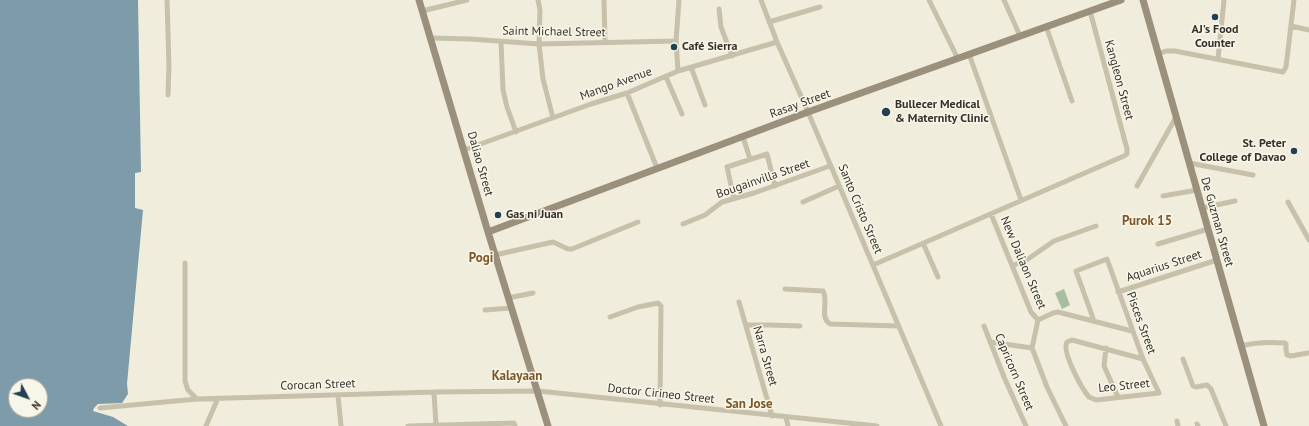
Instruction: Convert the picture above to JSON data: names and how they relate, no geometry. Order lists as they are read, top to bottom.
{
  "streets": {
    "street": [
      "Saint Michael Street",
      "Kangleon Street",
      "Mango Avenue",
      "Rasay Street",
      "Daliao Street",
      "Bougainvilla Street",
      "Santo Cristo Street",
      "De Guzman Street",
      "New Daliaon Street",
      "Aquarius Street",
      "Pisces Street",
      "Narra Street",
      "Capricorn Street",
      "Corocan Street",
      "Leo Street",
      "Doctor Cirineo Street"
    ]
  },
  "crossings": [
    ["Saint Michael Street", "Daliao Street"],
    ["Kangleon Street", "Rasay Street"],
    ["Mango Avenue", "Daliao Street"],
    ["Mango Avenue", "Santo Cristo Street"],
    ["Rasay Street", "Daliao Street"],
    ["Rasay Street", "Santo Cristo Street"],
    ["Daliao Street", "Corocan Street"],
    ["Daliao Street", "Doctor Cirineo Street"],
    ["Bougainvilla Street", "Santo Cristo Street"],
    ["De Guzman Street", "Aquarius Street"],
    ["Aquarius Street", "Pisces Street"],
    ["Pisces Street", "Leo Street"],
    ["Narra Street", "Doctor Cirineo Street"],
    ["Corocan Street", "Doctor Cirineo Street"]
  ],
  "districts": [
    "Purok 15",
    "Pogi",
    "Kalayaan",
    "San Jose"
  ],
  "places": [
    "AJ's Food Counter",
    "Café Sierra",
    "Bullecer Medical & Maternity Clinic",
    "St. Peter College of Davao",
    "Gas ni Juan"
  ],
  "north": "bottom right"
}
